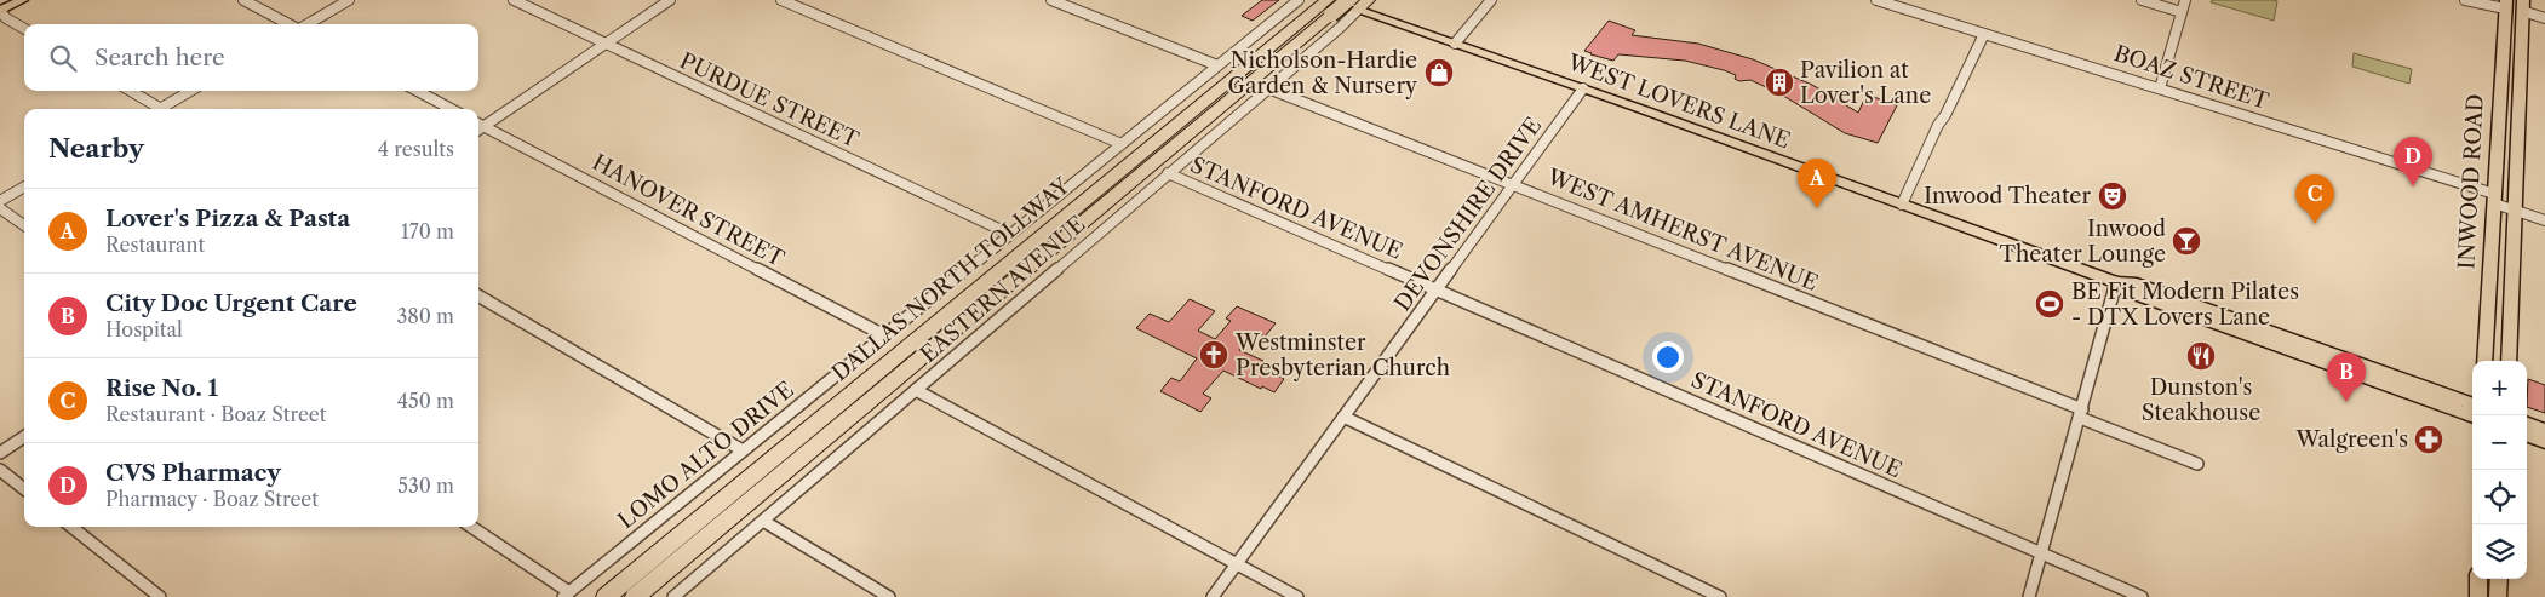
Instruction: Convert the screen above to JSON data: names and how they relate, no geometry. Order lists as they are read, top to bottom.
{
  "streets": {
    "highway": ["DALLAS NORTH TOLLWAY"],
    "main road": ["WEST LOVERS LANE", "INWOOD ROAD"],
    "street": [
      "BOAZ STREET",
      "PURDUE STREET",
      "STANFORD AVENUE",
      "HANOVER STREET",
      "DEVONSHIRE DRIVE",
      "WEST AMHERST AVENUE",
      "EASTERN AVENUE",
      "LOMO ALTO DRIVE"
    ]
  },
  "crossings": [
    ["BOAZ STREET", "INWOOD ROAD"],
    ["PURDUE STREET", "LOMO ALTO DRIVE"],
    ["WEST LOVERS LANE", "DEVONSHIRE DRIVE"],
    ["WEST LOVERS LANE", "DALLAS NORTH TOLLWAY"],
    ["WEST LOVERS LANE", "EASTERN AVENUE"],
    ["STANFORD AVENUE", "DEVONSHIRE DRIVE"],
    ["STANFORD AVENUE", "EASTERN AVENUE"],
    ["HANOVER STREET", "LOMO ALTO DRIVE"],
    ["DEVONSHIRE DRIVE", "WEST AMHERST AVENUE"],
    ["WEST AMHERST AVENUE", "EASTERN AVENUE"],
    ["DALLAS NORTH TOLLWAY", "EASTERN AVENUE"]
  ],
  "places": {
    "shop": ["Nicholson-Hardie Garden & Nursery"],
    "building": ["Pavilion at Lover's Lane"],
    "theatre": ["Inwood Theater"],
    "bar": ["Inwood Theater Lounge"],
    "sports": ["BE Fit Modern Pilates - DTX Lovers Lane"],
    "church": ["Westminster Presbyterian Church"],
    "restaurant": ["Dunston's Steakhouse"],
    "pharmacy": ["Walgreen's"]
  },
  "page": {
    "search": "Search here",
    "heading": ["Nearby", "4 results"],
    "pins": [
      "D",
      "A",
      "C",
      "B"
    ],
    "list": [
      {
        "mark": "A",
        "name": "Lover's Pizza & Pasta",
        "note": "Restaurant",
        "value": "170 m"
      },
      {
        "mark": "B",
        "name": "City Doc Urgent Care",
        "note": "Hospital",
        "value": "380 m"
      },
      {
        "mark": "C",
        "name": "Rise No. 1",
        "note": "Restaurant · Boaz Street",
        "value": "450 m"
      },
      {
        "mark": "D",
        "name": "CVS Pharmacy",
        "note": "Pharmacy · Boaz Street",
        "value": "530 m"
      }
    ],
    "map_buttons": ["+", "−"]
  }
}
